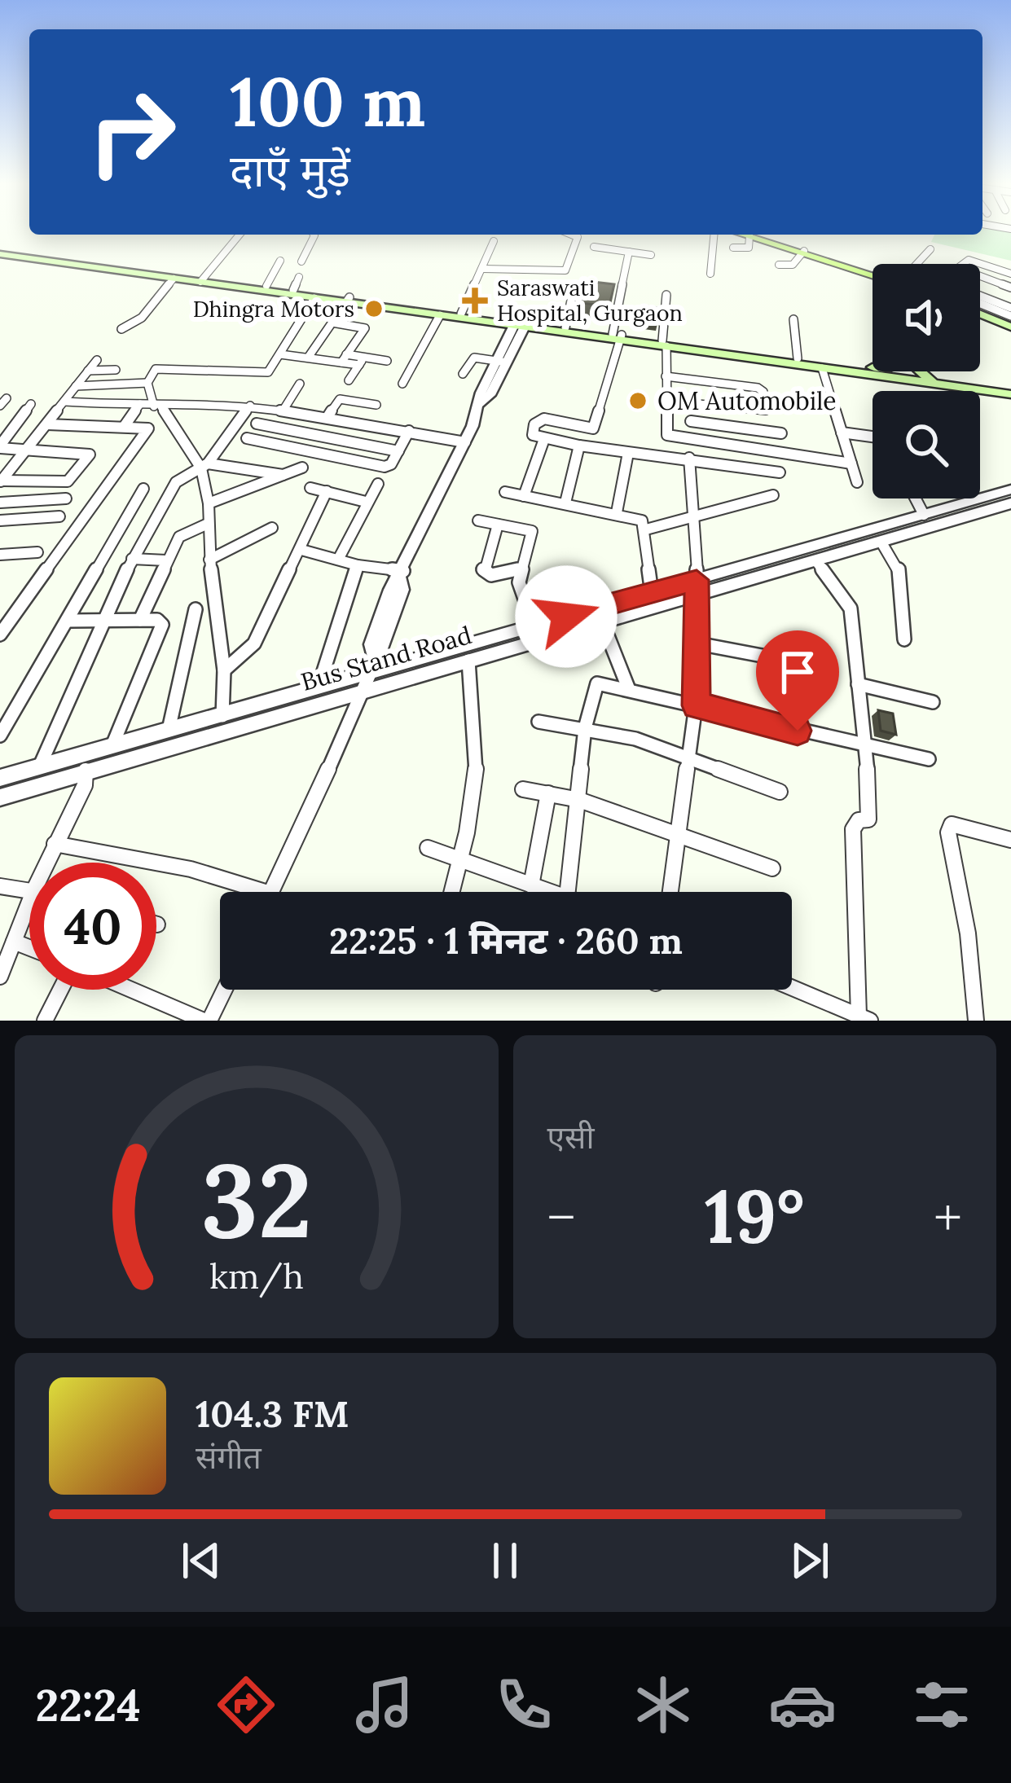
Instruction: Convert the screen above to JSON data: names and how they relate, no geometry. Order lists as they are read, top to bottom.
{
  "streets": {
    "street": ["Bus Stand Road"]
  },
  "places": {
    "health": ["Saraswati Hospital, Gurgaon"],
    "other": ["Dhingra Motors", "OM Automobile"]
  },
  "page": {
    "turn": ["100 m", "दाएँ मुड़ें"],
    "limit": "40",
    "trip": "22:25 · 1 मिनट · 260 m",
    "tile": "एसी",
    "heat": ["−", "19°", "+"],
    "song": ["104.3 FM", "संगीत"],
    "tabs": "22:24",
    "gauge": ["32", "km/h"]
  }
}
